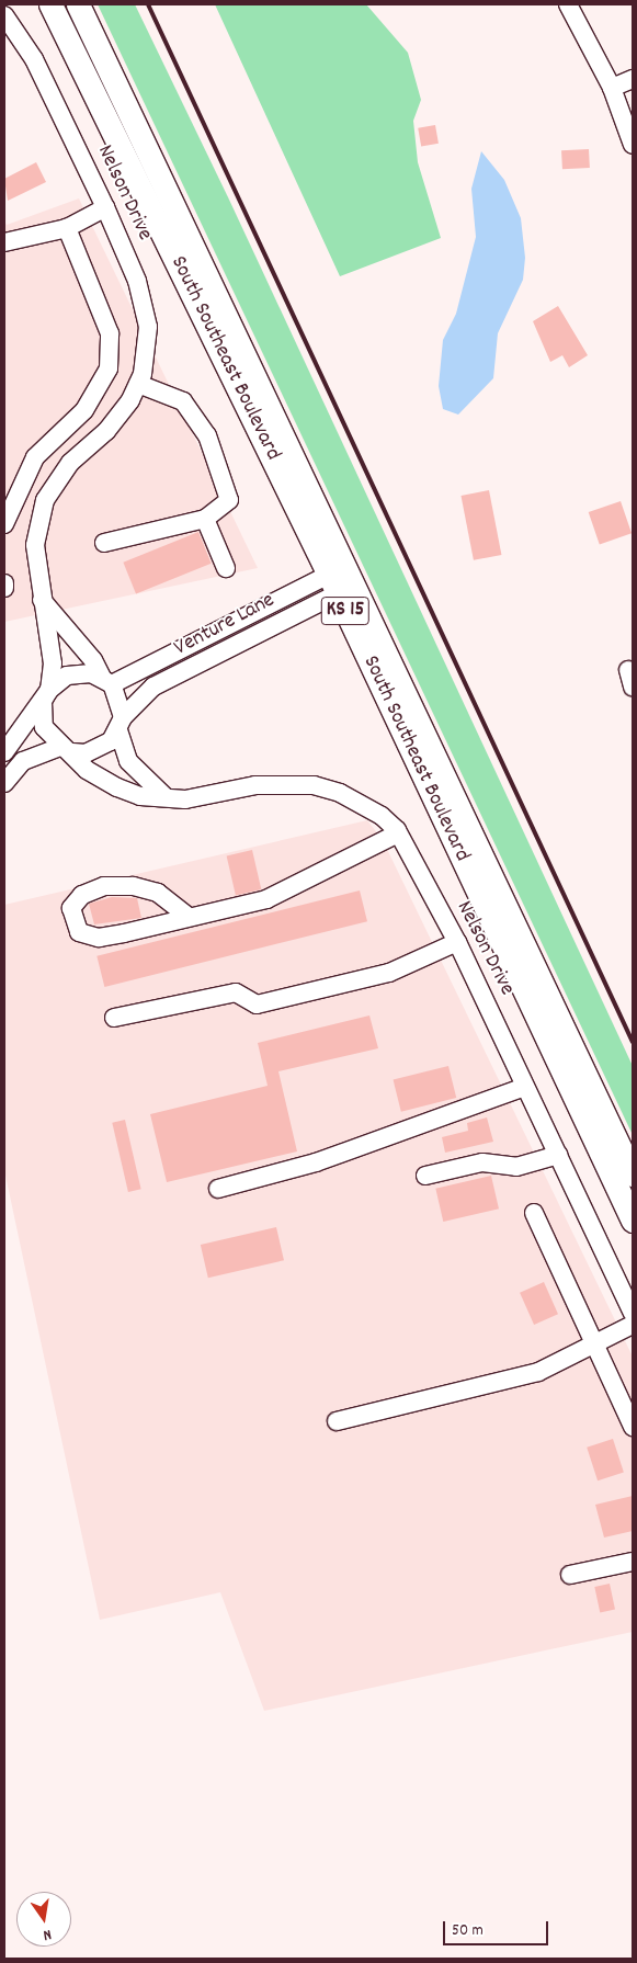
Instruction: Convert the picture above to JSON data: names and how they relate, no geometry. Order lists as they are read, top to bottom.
{
  "streets": {
    "main road": ["South Southeast Boulevard", "KS 15"],
    "street": ["Nelson Drive", "Venture Lane"]
  },
  "crossings": [
    ["Nelson Drive", "Venture Lane"],
    ["South Southeast Boulevard", "Venture Lane"]
  ],
  "scale_bar": "50 m",
  "north": "bottom"
}
